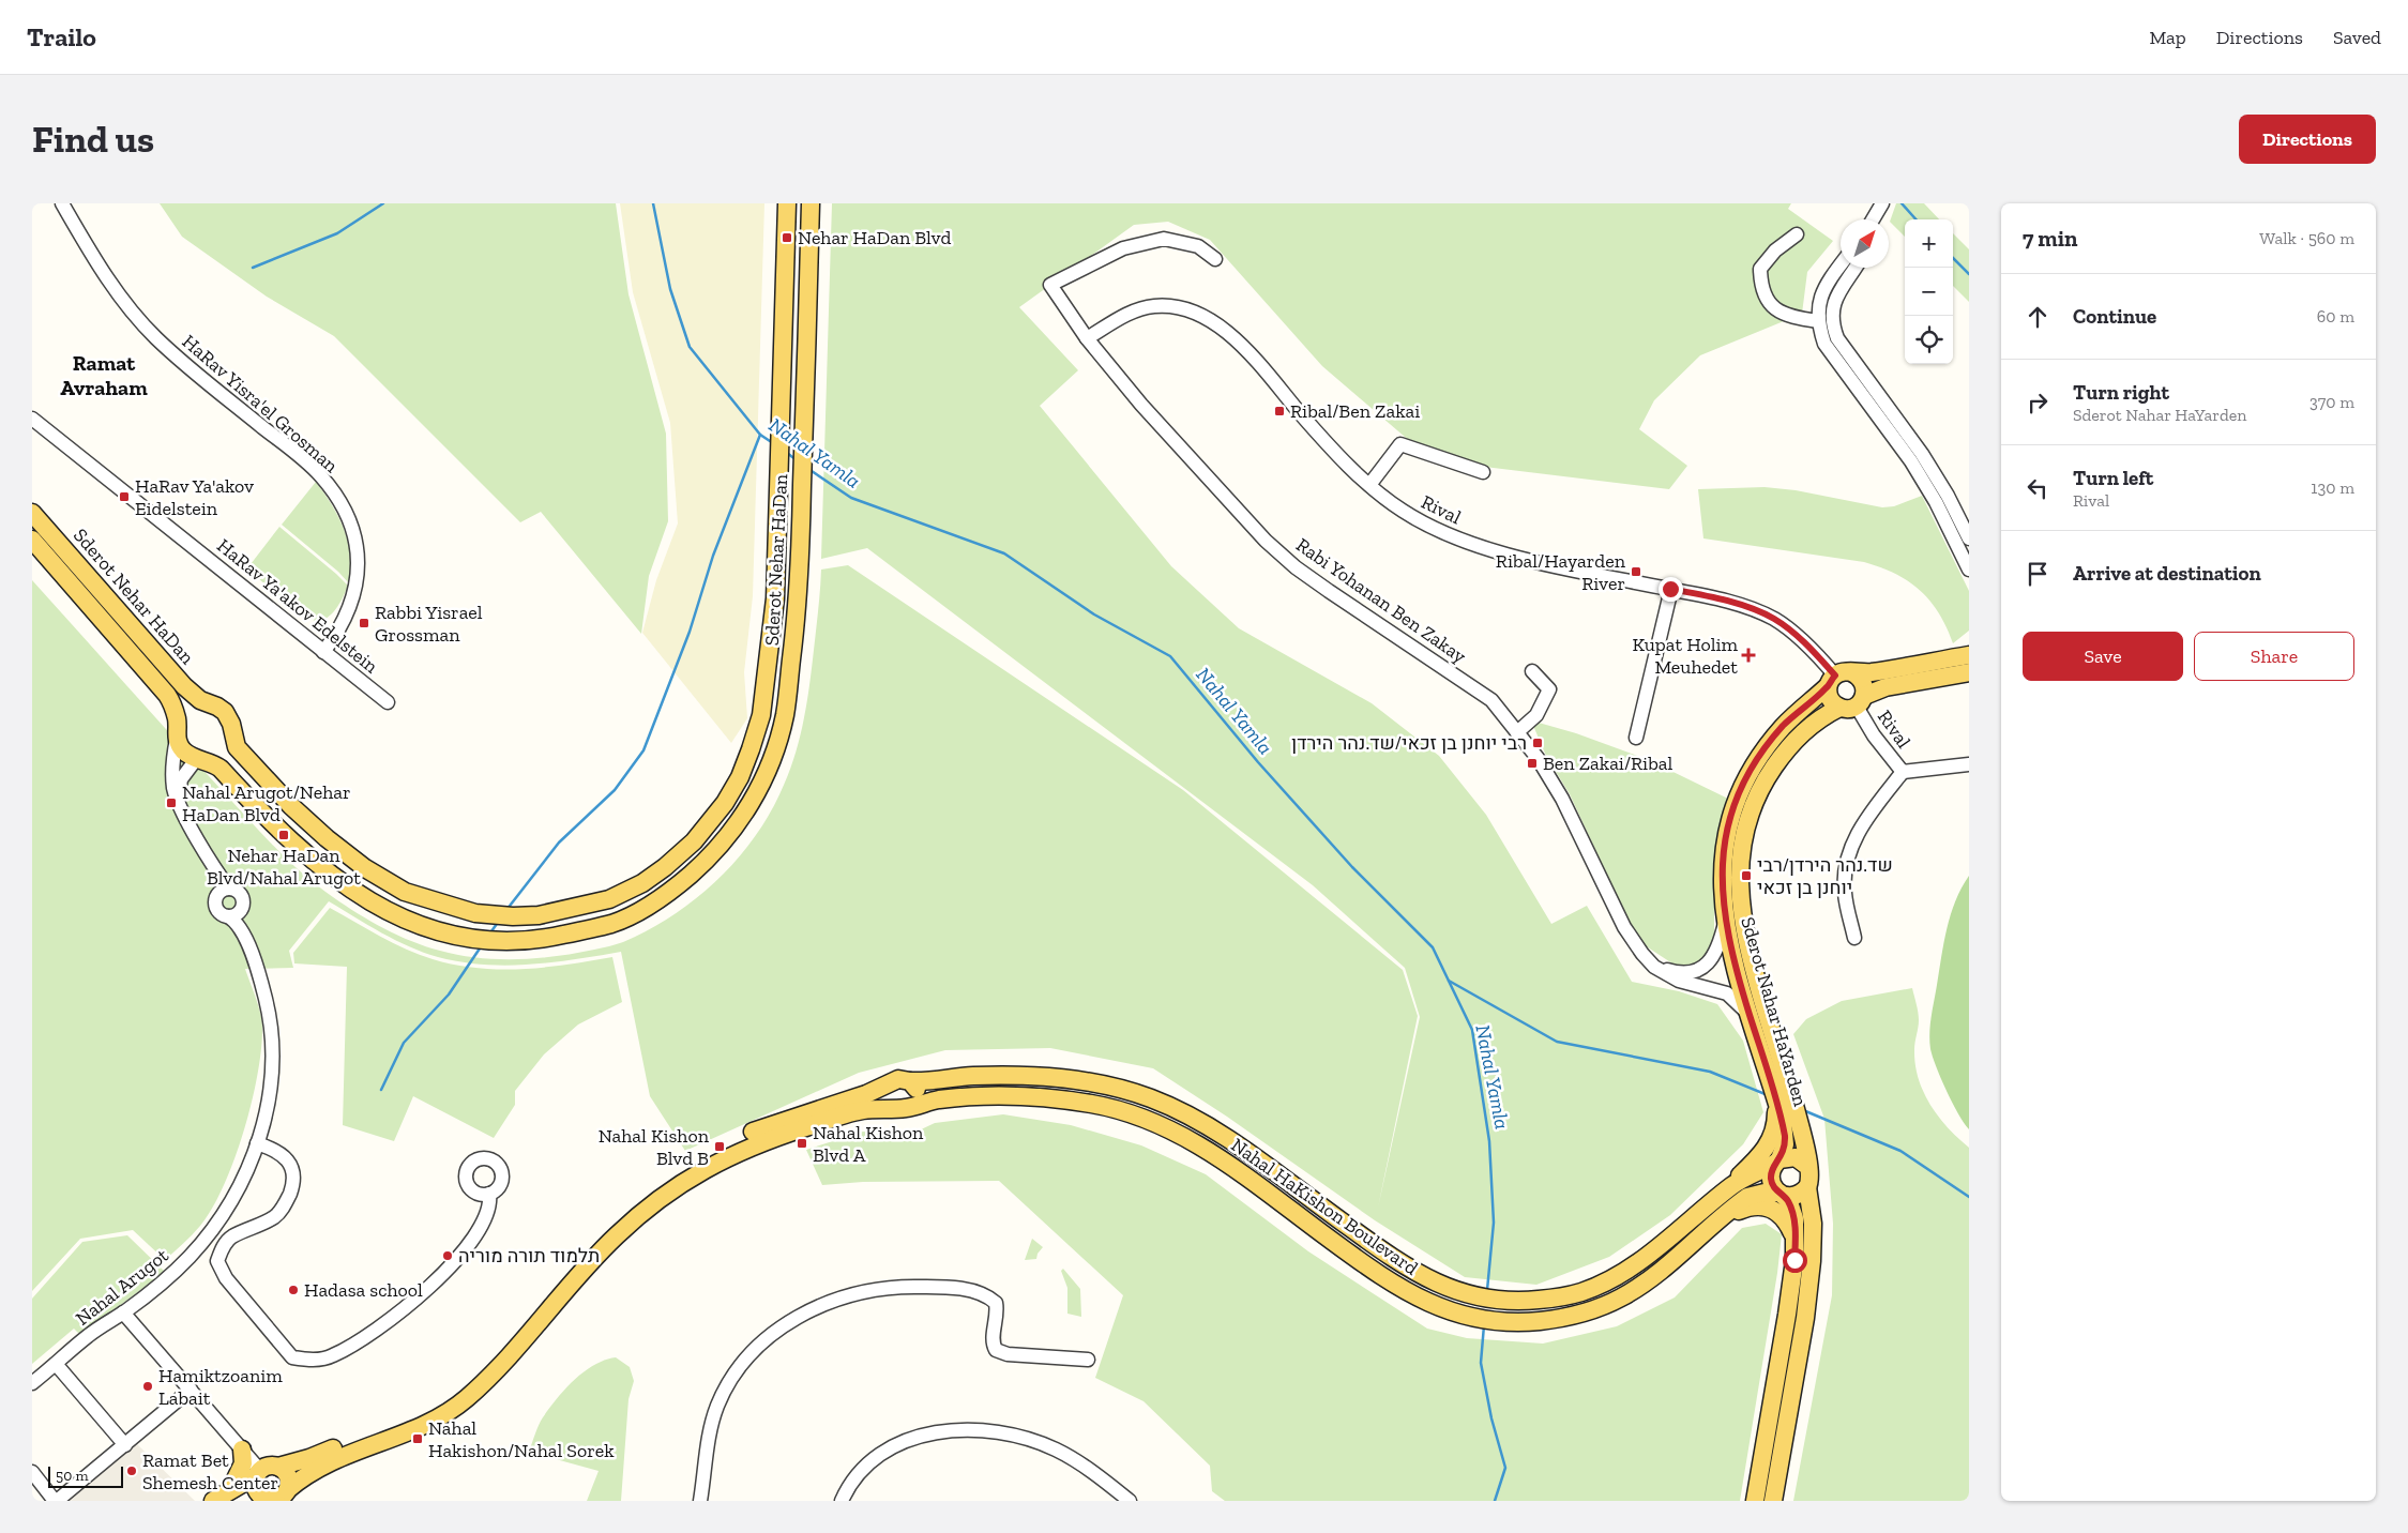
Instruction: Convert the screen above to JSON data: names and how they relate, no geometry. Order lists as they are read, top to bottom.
{
  "streets": {
    "main road": ["Sderot Nehar HaDan", "Sderot Nahar HaYarden", "Nahal HaKishon Boulevard"],
    "street": [
      "HaRav Yisra'el Grosman",
      "Rival",
      "Rabi Yohanan Ben Zakay",
      "HaRav Ya'akov Edelstein",
      "Nahal Arugot"
    ]
  },
  "crossings": [
    ["HaRav Yisra'el Grosman", "HaRav Ya'akov Edelstein"],
    ["Rival", "Rabi Yohanan Ben Zakay"],
    ["Rival", "Sderot Nahar HaYarden"],
    ["Rabi Yohanan Ben Zakay", "Sderot Nahar HaYarden"],
    ["Sderot Nahar HaYarden", "Nahal HaKishon Boulevard"]
  ],
  "districts": ["Ramat Avraham"],
  "water": ["Nahal Yamla"],
  "places": {
    "transit": [
      "Nehar HaDan Blvd",
      "Ribal/Ben Zakai",
      "HaRav Ya'akov Eidelstein",
      "Ribal/Hayarden River",
      "Rabbi Yisrael Grossman",
      "רבי יוחנן בן זכאי/שד.נהר הירדן",
      "Ben Zakai/Ribal",
      "Nahal Arugot/Nehar HaDan Blvd",
      "Nehar HaDan Blvd/Nahal Arugot",
      "שד.נהר הירדן/רבי יוחנן בן זכאי",
      "Nahal Kishon Blvd A",
      "Nahal Kishon Blvd B",
      "Nahal Hakishon/Nahal Sorek"
    ],
    "health": ["Kupat Holim Meuhedet"],
    "other": [
      "תלמוד תורה מוריה",
      "Hadasa school",
      "Hamiktzoanim Labait",
      "Ramat Bet Shemesh Center"
    ]
  },
  "scale_bar": "50 m",
  "north": "top right",
  "page": {
    "header": "Trailo",
    "nav": ["Map", "Directions", "Saved"],
    "buttons": [
      "Directions",
      ["Save", "Share"]
    ],
    "title": "Find us",
    "heading": ["7 min", "Walk · 560 m"],
    "map_buttons": ["+", "−"],
    "list": [
      ["Continue", "60 m"],
      ["Turn right", "Sderot Nahar HaYarden", "370 m"],
      ["Turn left", "Rival", "130 m"],
      "Arrive at destination"
    ],
    "scale": "50 m"
  }
}
